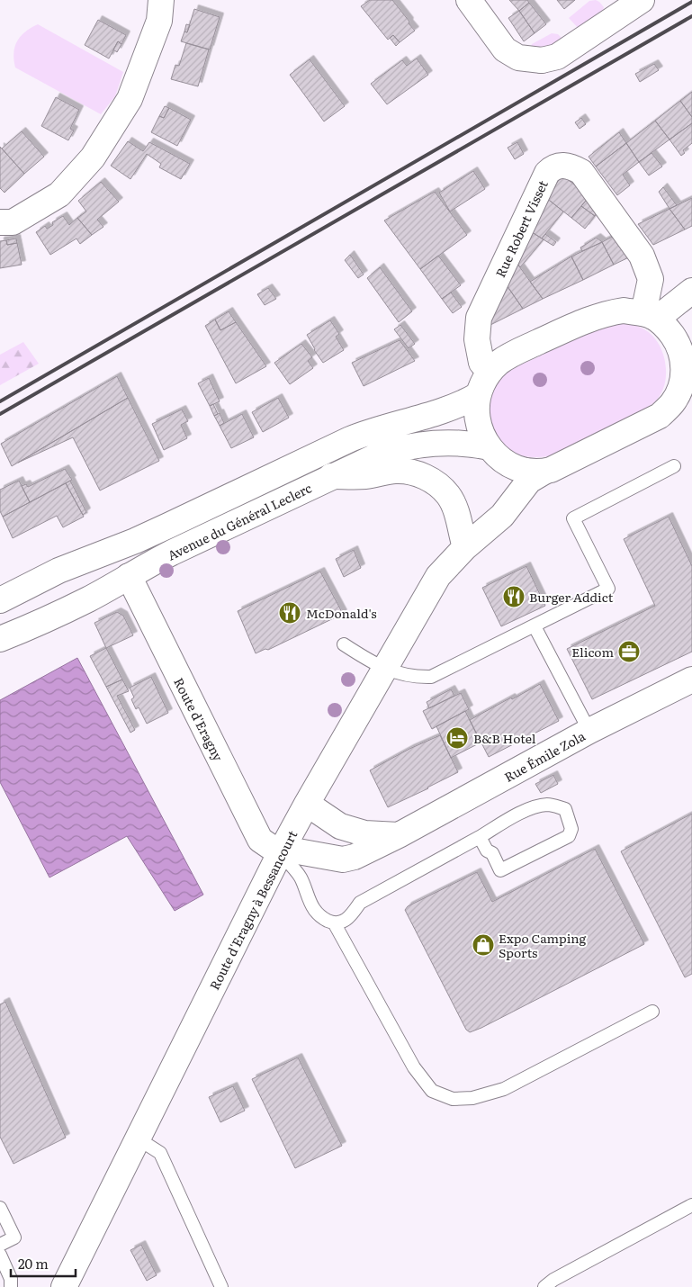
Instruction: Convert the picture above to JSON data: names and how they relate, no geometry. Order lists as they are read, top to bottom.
{
  "streets": {
    "street": [
      "Rue Robert Visset",
      "Avenue du Général Leclerc",
      "Route d'Eragny",
      "Rue Émile Zola",
      "Route d'Eragny à Bessancourt"
    ]
  },
  "crossings": [
    ["Rue Robert Visset", "Avenue du Général Leclerc"],
    ["Avenue du Général Leclerc", "Route d'Eragny"],
    ["Avenue du Général Leclerc", "Route d'Eragny à Bessancourt"],
    ["Route d'Eragny", "Rue Émile Zola"],
    ["Route d'Eragny", "Route d'Eragny à Bessancourt"],
    ["Rue Émile Zola", "Route d'Eragny à Bessancourt"]
  ],
  "places": {
    "restaurant": ["Burger Addict", "McDonald's"],
    "office": ["Elicom"],
    "hotel": ["B&B Hotel"],
    "shop": ["Expo Camping Sports"]
  },
  "scale_bar": "20 m"
}
